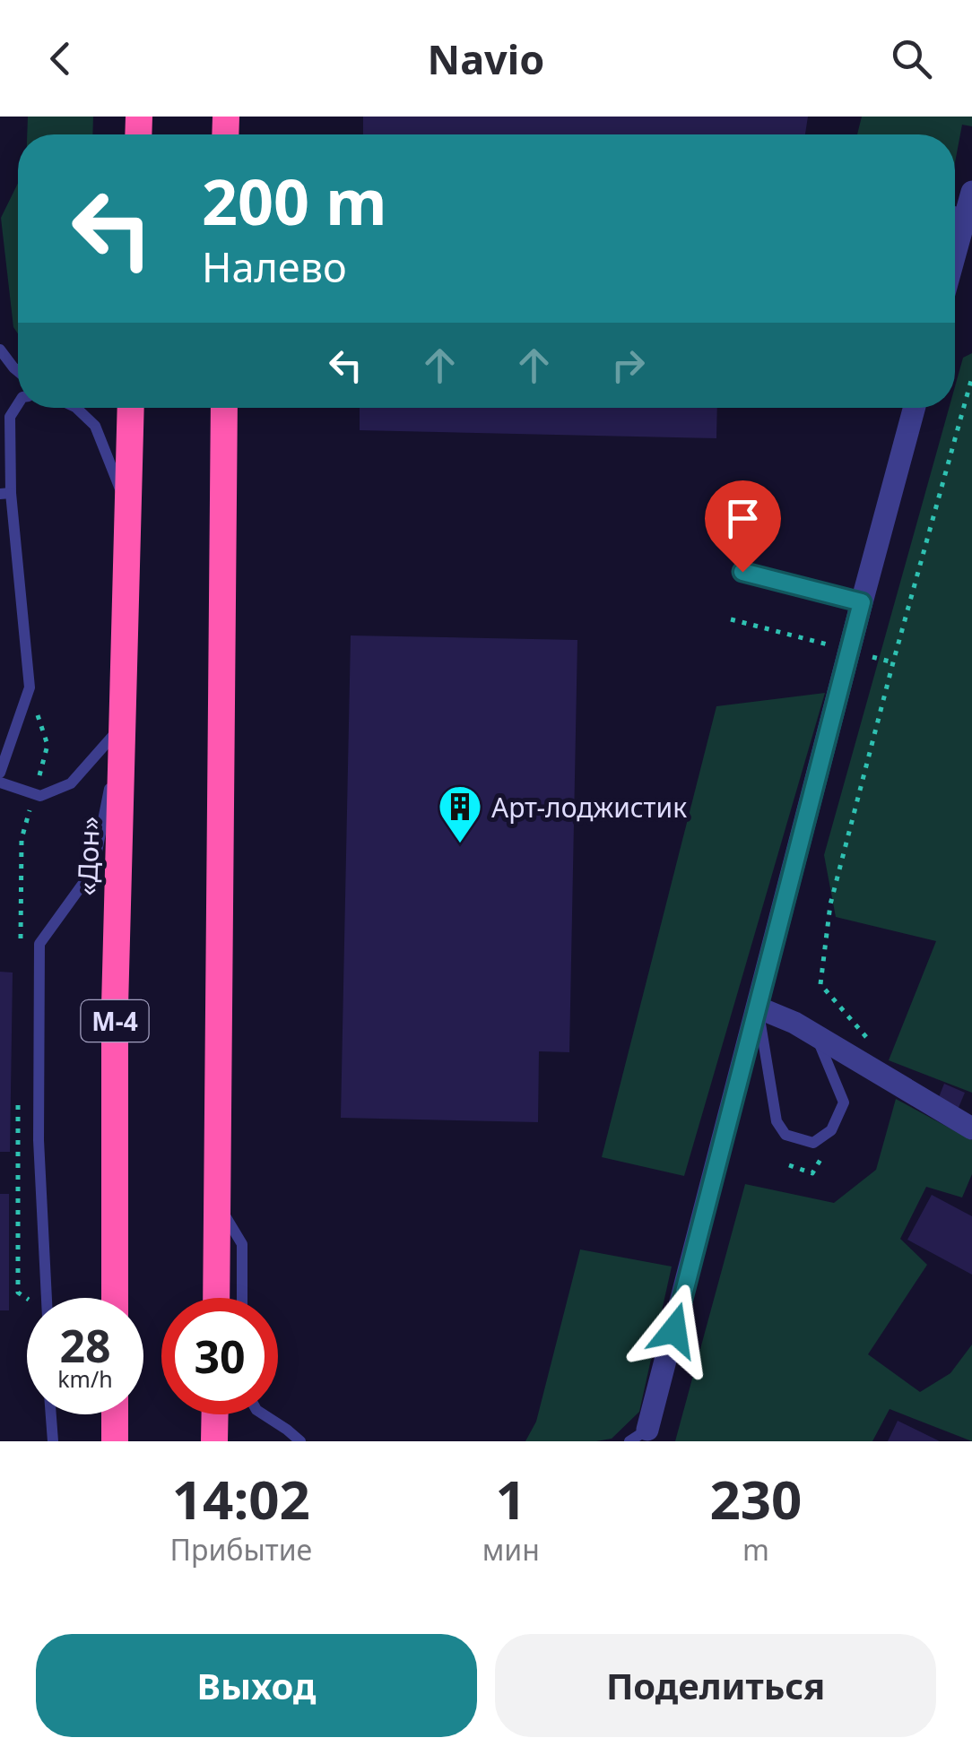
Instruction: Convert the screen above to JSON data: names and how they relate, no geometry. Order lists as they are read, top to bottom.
{
  "streets": {
    "highway": ["«Дон»", "М-4"]
  },
  "places": {
    "building": ["Арт-лоджистик"]
  },
  "page": {
    "header": "Navio",
    "turn": ["200 m", "Налево"],
    "speed": "28 km/h",
    "limit": "30",
    "eta": [
      "14:02",
      "Прибытие",
      "1",
      "мин",
      "230",
      "m"
    ],
    "buttons": ["Выход", "Поделиться"]
  }
}
